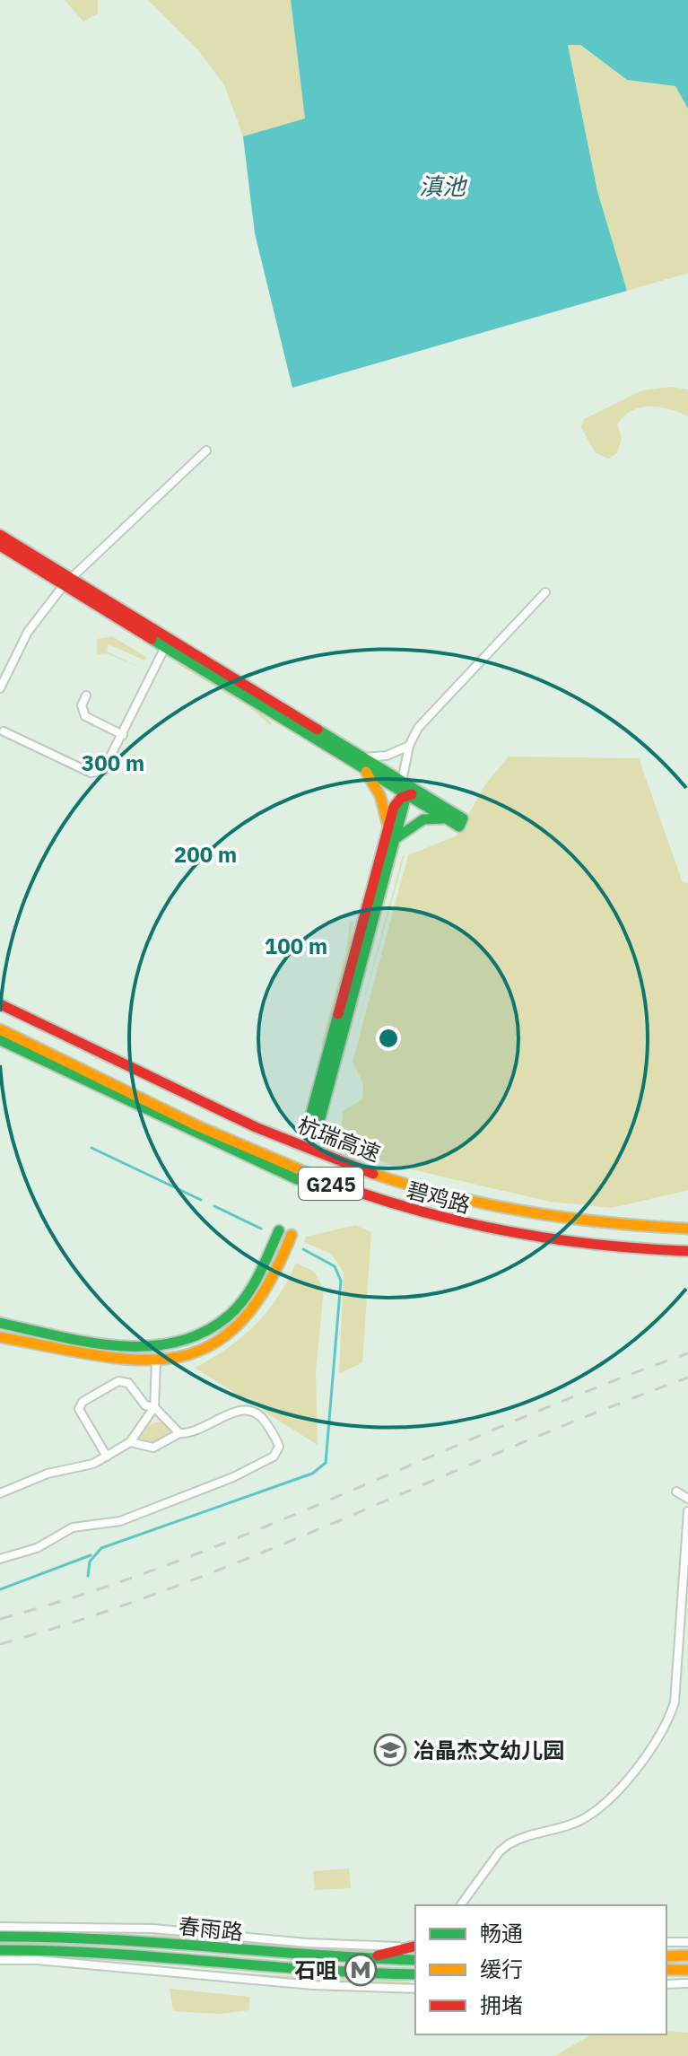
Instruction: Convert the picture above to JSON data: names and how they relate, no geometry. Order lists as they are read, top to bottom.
{
  "streets": {
    "main road": [
      "杭瑞高速",
      "G245",
      "碧鸡路",
      "春雨路"
    ]
  },
  "water": ["滇池"],
  "places": {
    "school or university": ["冶晶杰文幼儿园"],
    "metro station": ["石咀"]
  },
  "legend": ["畅通", "缓行", "拥堵"],
  "rings": ["300 m", "200 m", "100 m"]
}
